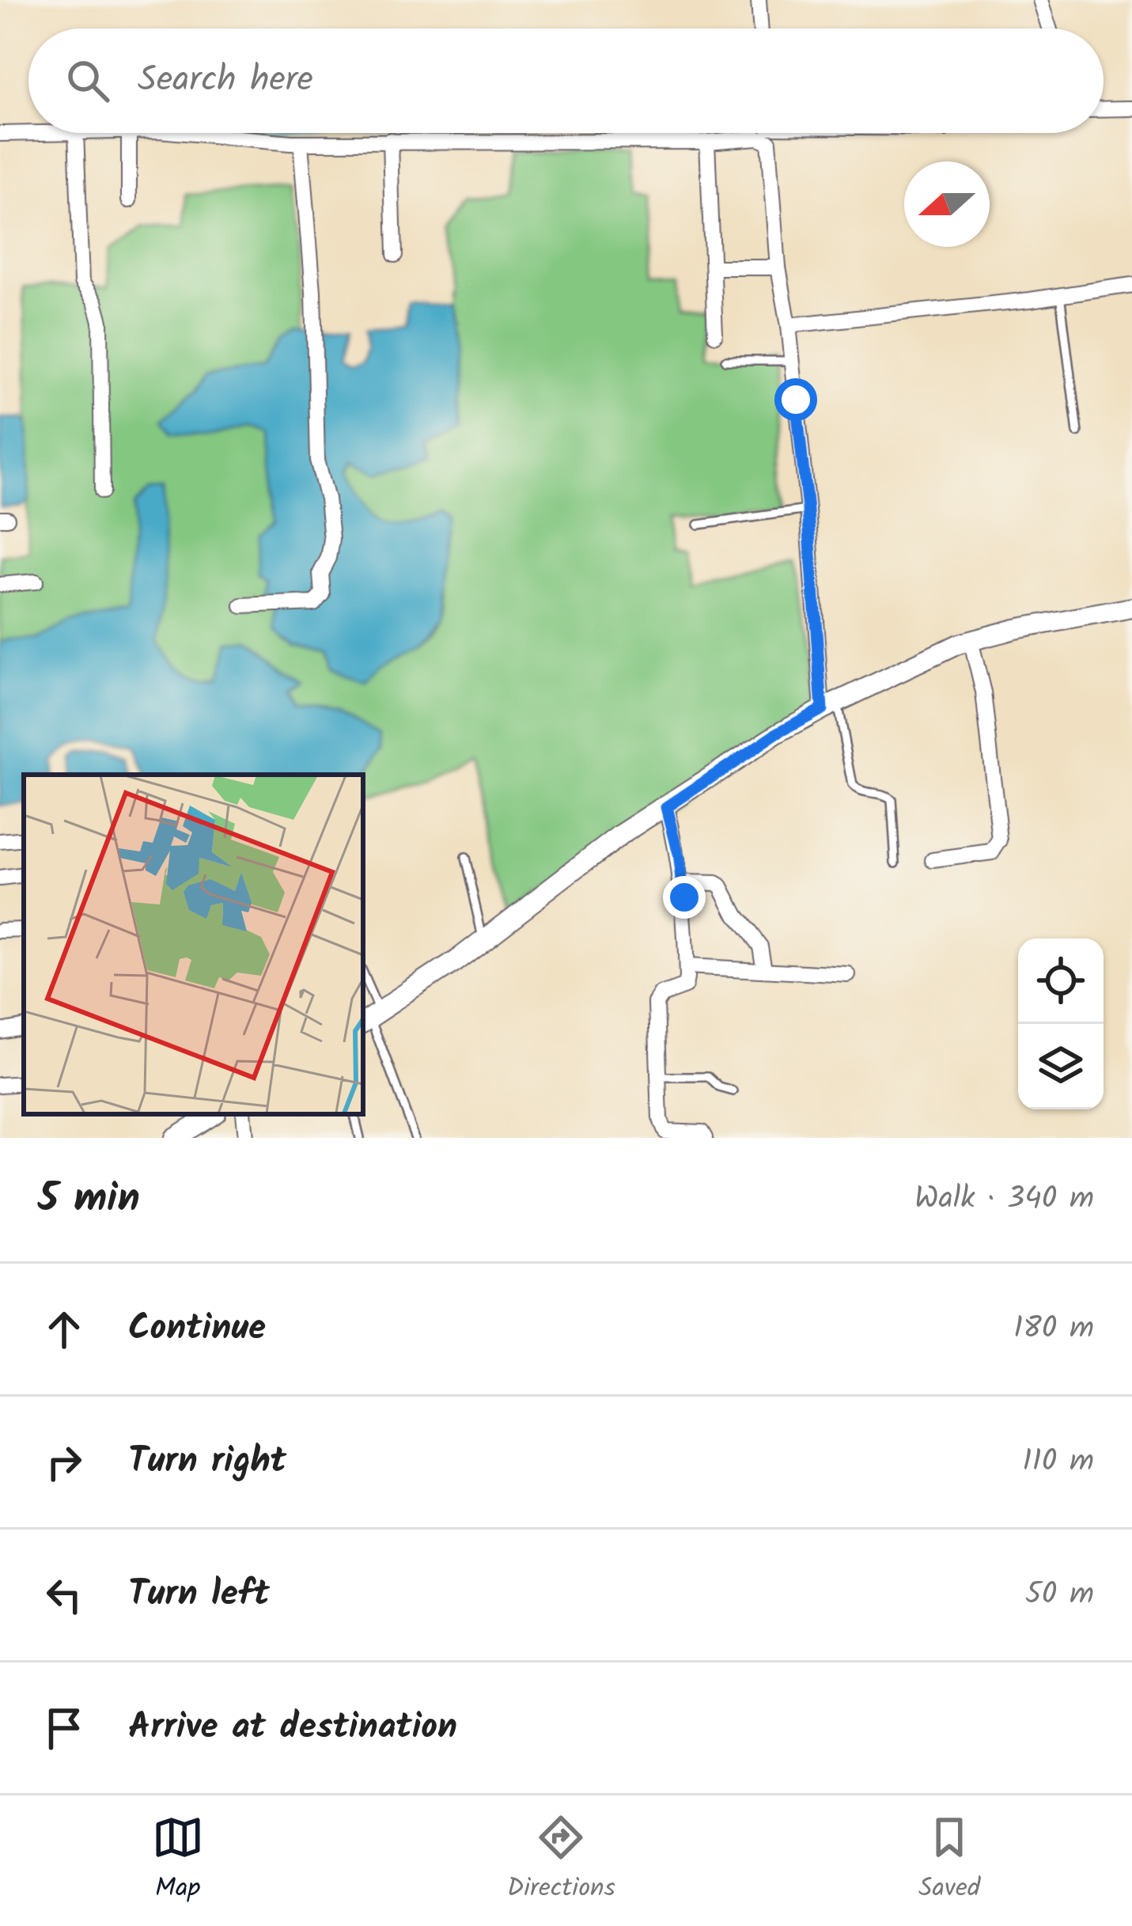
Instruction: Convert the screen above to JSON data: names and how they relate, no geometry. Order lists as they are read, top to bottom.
{
  "north": "left",
  "page": {
    "search": "Search here",
    "heading": ["5 min", "Walk · 340 m"],
    "list": [
      ["Continue", "180 m"],
      ["Turn right", "110 m"],
      ["Turn left", "50 m"],
      "Arrive at destination"
    ],
    "nav": ["Map", "Directions", "Saved"]
  }
}
